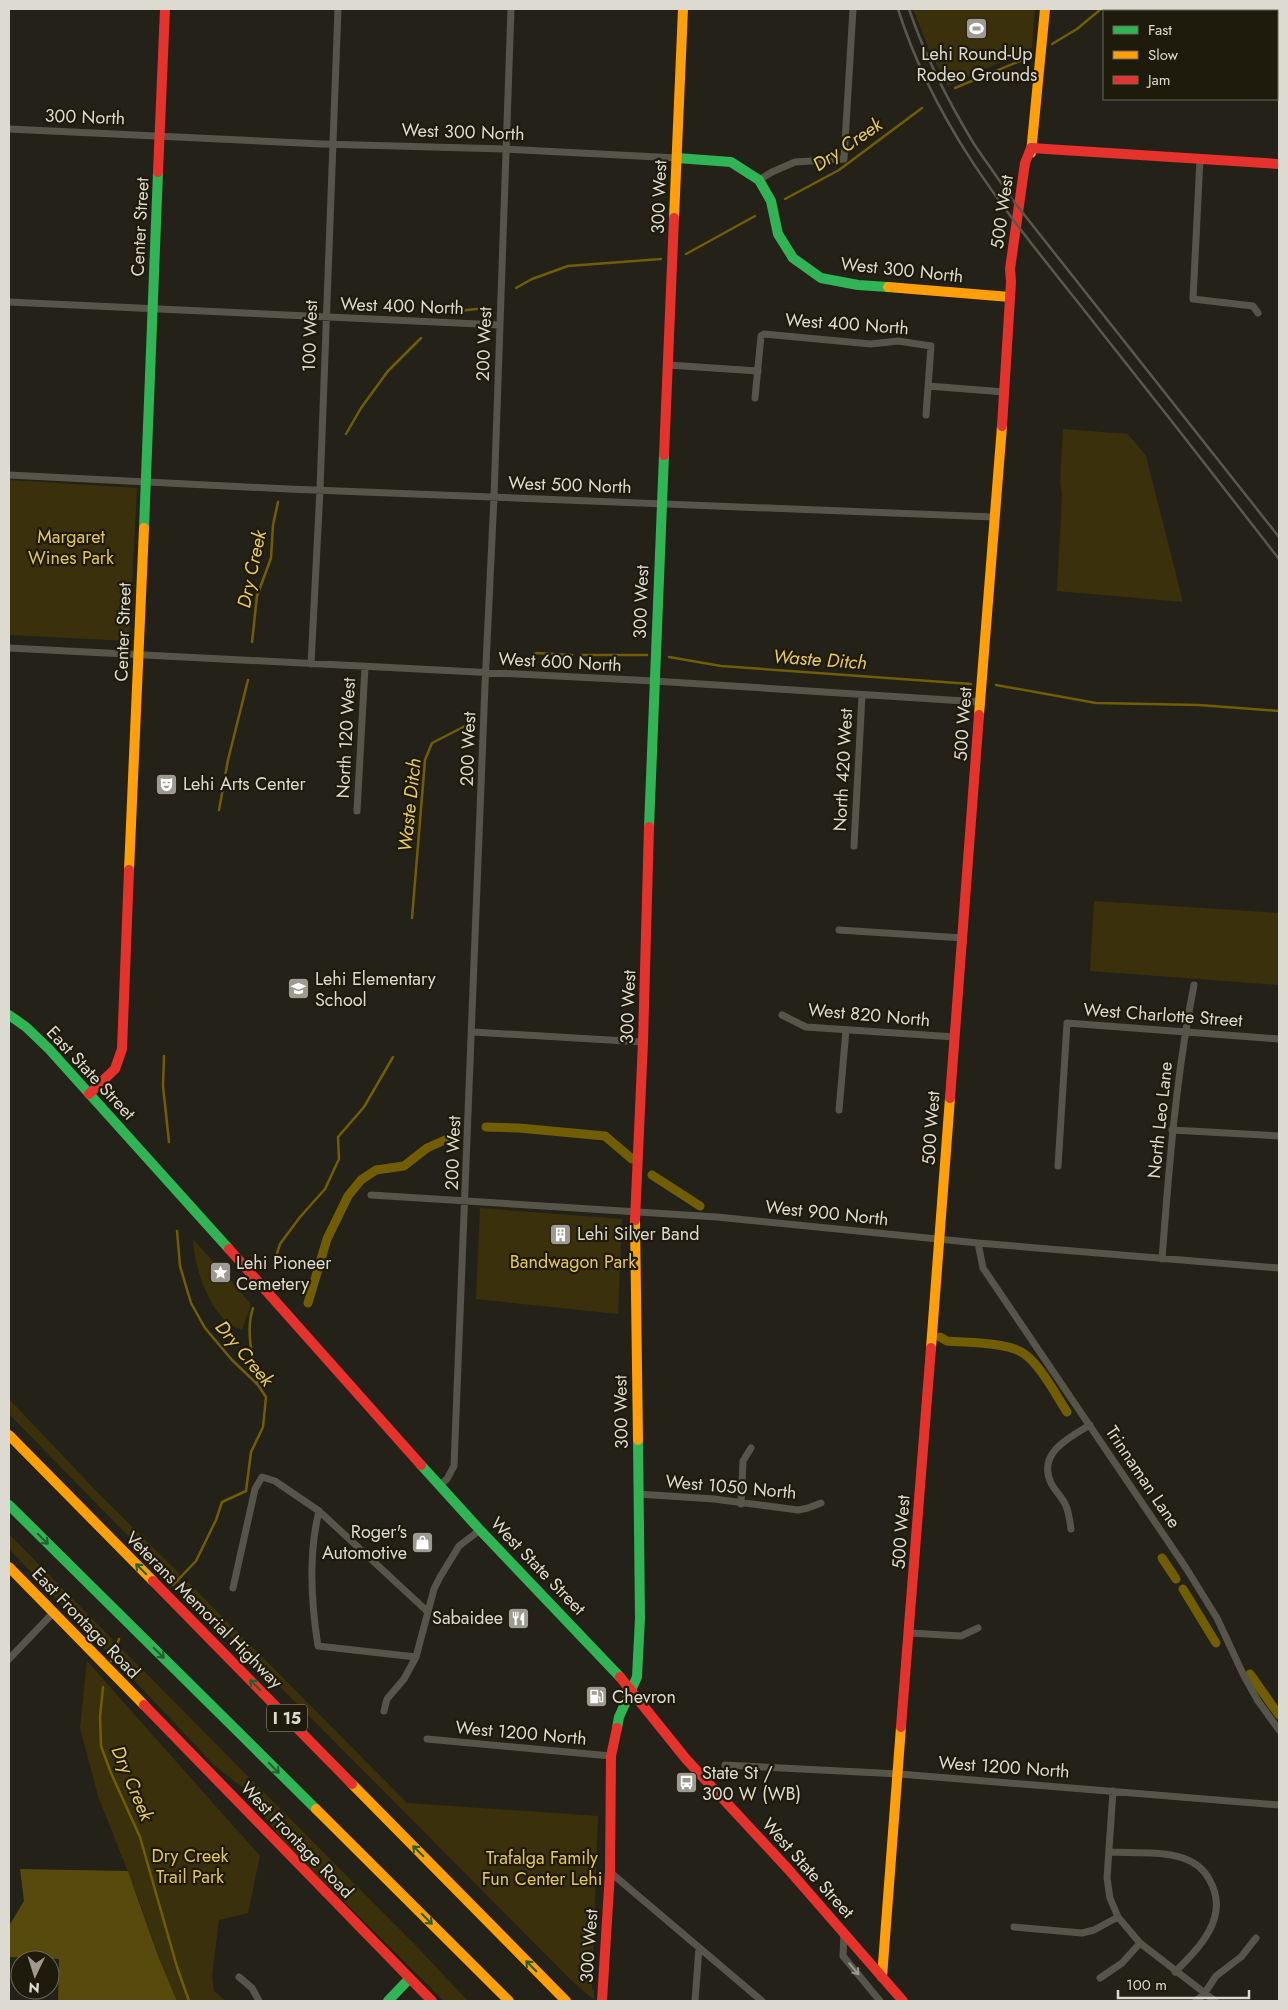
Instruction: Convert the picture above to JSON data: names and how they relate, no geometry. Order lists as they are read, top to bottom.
{
  "streets": {
    "main road": [
      "West 300 North",
      "300 West",
      "500 West",
      "Center Street",
      "East State Street",
      "West State Street",
      "Veterans Memorial Highway",
      "East Frontage Road",
      "I 15",
      "West Frontage Road"
    ],
    "street": [
      "300 North",
      "West 400 North",
      "100 West",
      "200 West",
      "West 500 North",
      "West 600 North",
      "North 120 West",
      "North 420 West",
      "West 820 North",
      "West Charlotte Street",
      "North Leo Lane",
      "West 900 North",
      "Trinnaman Lane",
      "West 1050 North",
      "West 1200 North"
    ]
  },
  "crossings": [
    ["300 North", "West 300 North"],
    ["300 North", "Center Street"],
    ["West 300 North", "300 West"],
    ["West 300 North", "500 West"],
    ["West 300 North", "Center Street"],
    ["West 300 North", "100 West"],
    ["West 300 North", "200 West"],
    ["300 West", "West 500 North"],
    ["300 West", "West 600 North"],
    ["300 West", "West 900 North"],
    ["300 West", "West 1050 North"],
    ["300 West", "West State Street"],
    ["300 West", "West 1200 North"],
    ["500 West", "West 500 North"],
    ["500 West", "West 600 North"],
    ["500 West", "West 820 North"],
    ["500 West", "West 900 North"],
    ["500 West", "West State Street"],
    ["500 West", "West 1200 North"],
    ["Center Street", "West 400 North"],
    ["Center Street", "West 500 North"],
    ["Center Street", "West 600 North"],
    ["Center Street", "East State Street"],
    ["West 400 North", "100 West"],
    ["West 400 North", "200 West"],
    ["100 West", "West 500 North"],
    ["100 West", "West 600 North"],
    ["200 West", "West 500 North"],
    ["200 West", "West 600 North"],
    ["200 West", "West 900 North"],
    ["200 West", "West State Street"],
    ["West 600 North", "North 120 West"],
    ["West 600 North", "North 420 West"],
    ["West Charlotte Street", "North Leo Lane"],
    ["East State Street", "West State Street"],
    ["North Leo Lane", "West 900 North"],
    ["West 900 North", "Trinnaman Lane"],
    ["East Frontage Road", "West Frontage Road"]
  ],
  "water": ["Dry Creek", "Waste Ditch"],
  "parks": [
    "Margaret Wines Park",
    "Bandwagon Park",
    "Dry Creek Trail Park",
    "Trafalga Family Fun Center Lehi"
  ],
  "places": {
    "sports": ["Lehi Round-Up Rodeo Grounds"],
    "theatre": ["Lehi Arts Center"],
    "school or university": ["Lehi Elementary School"],
    "building": ["Lehi Silver Band"],
    "place": ["Lehi Pioneer Cemetery"],
    "shop": ["Roger's Automotive"],
    "restaurant": ["Sabaidee"],
    "fuel station": ["Chevron"],
    "bus stop": ["State St / 300 W (WB)"]
  },
  "legend": ["Fast", "Slow", "Jam"],
  "scale_bar": "100 m",
  "north": "bottom"
}
